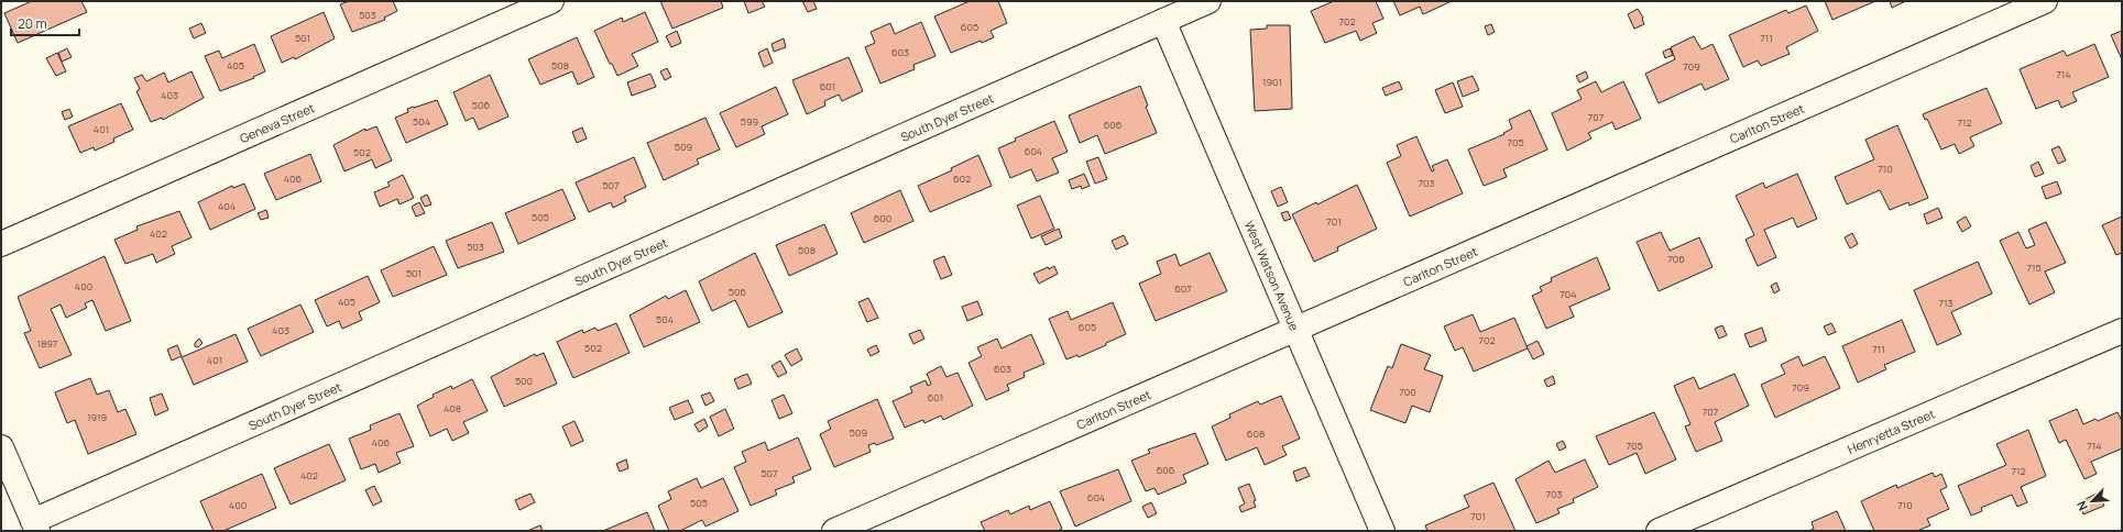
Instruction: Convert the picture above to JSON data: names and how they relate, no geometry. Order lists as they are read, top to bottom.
{
  "streets": {
    "street": [
      "South Dyer Street",
      "Geneva Street",
      "Carlton Street",
      "West Watson Avenue",
      "Henryetta Street"
    ]
  },
  "crossings": [
    ["South Dyer Street", "West Watson Avenue"],
    ["Carlton Street", "West Watson Avenue"]
  ],
  "house_numbers": [
    "503",
    "702",
    "605",
    "501",
    "711",
    "603",
    "405",
    "508",
    "709",
    "714",
    "1901",
    "601",
    "403",
    "506",
    "707",
    "504",
    "599",
    "712",
    "606",
    "401",
    "705",
    "509",
    "604",
    "502",
    "710",
    "406",
    "602",
    "703",
    "507",
    "404",
    "505",
    "600",
    "701",
    "402",
    "503",
    "508",
    "706",
    "715",
    "501",
    "400",
    "607",
    "506",
    "704",
    "405",
    "713",
    "504",
    "605",
    "403",
    "702",
    "1897",
    "502",
    "711",
    "401",
    "603",
    "500",
    "709",
    "700",
    "601",
    "408",
    "707",
    "1919",
    "509",
    "608",
    "406",
    "705",
    "714",
    "606",
    "712",
    "507",
    "402",
    "703",
    "604",
    "505",
    "400",
    "710",
    "701"
  ],
  "scale_bar": "20 m",
  "north": "bottom left"
}
